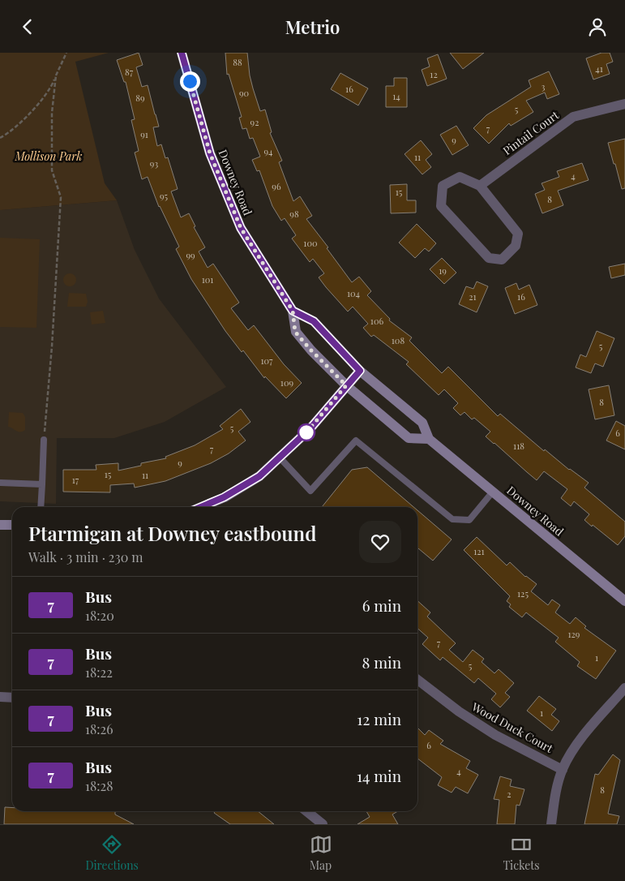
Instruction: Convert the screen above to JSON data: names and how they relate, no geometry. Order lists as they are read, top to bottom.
{
  "streets": {
    "main road": ["Downey Road"],
    "street": ["Pintail Court", "Wood Duck Court"]
  },
  "parks": ["Mollison Park"],
  "lines": ["bus line 7"],
  "house_numbers": [
    "88",
    "41",
    "87",
    "12",
    "3",
    "16",
    "90",
    "14",
    "89",
    "5",
    "92",
    "7",
    "91",
    "9",
    "94",
    "11",
    "93",
    "4",
    "96",
    "15",
    "95",
    "8",
    "98",
    "100",
    "99",
    "19",
    "101",
    "104",
    "21",
    "16",
    "106",
    "108",
    "5",
    "107",
    "109",
    "8",
    "5",
    "6",
    "118",
    "7",
    "9",
    "15",
    "11",
    "17",
    "121",
    "125",
    "129",
    "7",
    "1",
    "5",
    "1",
    "6",
    "4",
    "8",
    "2"
  ],
  "page": {
    "header": "Metrio",
    "heading": ["Ptarmigan at Downey eastbound", "Walk · 3 min · 230 m"],
    "list": [
      {
        "mark": "7",
        "name": "Bus",
        "note": "18:20",
        "value": "6 min"
      },
      {
        "mark": "7",
        "name": "Bus",
        "note": "18:22",
        "value": "8 min"
      },
      {
        "mark": "7",
        "name": "Bus",
        "note": "18:26",
        "value": "12 min"
      },
      {
        "mark": "7",
        "name": "Bus",
        "note": "18:28",
        "value": "14 min"
      }
    ],
    "tabs": ["Directions", "Map", "Tickets"]
  }
}
